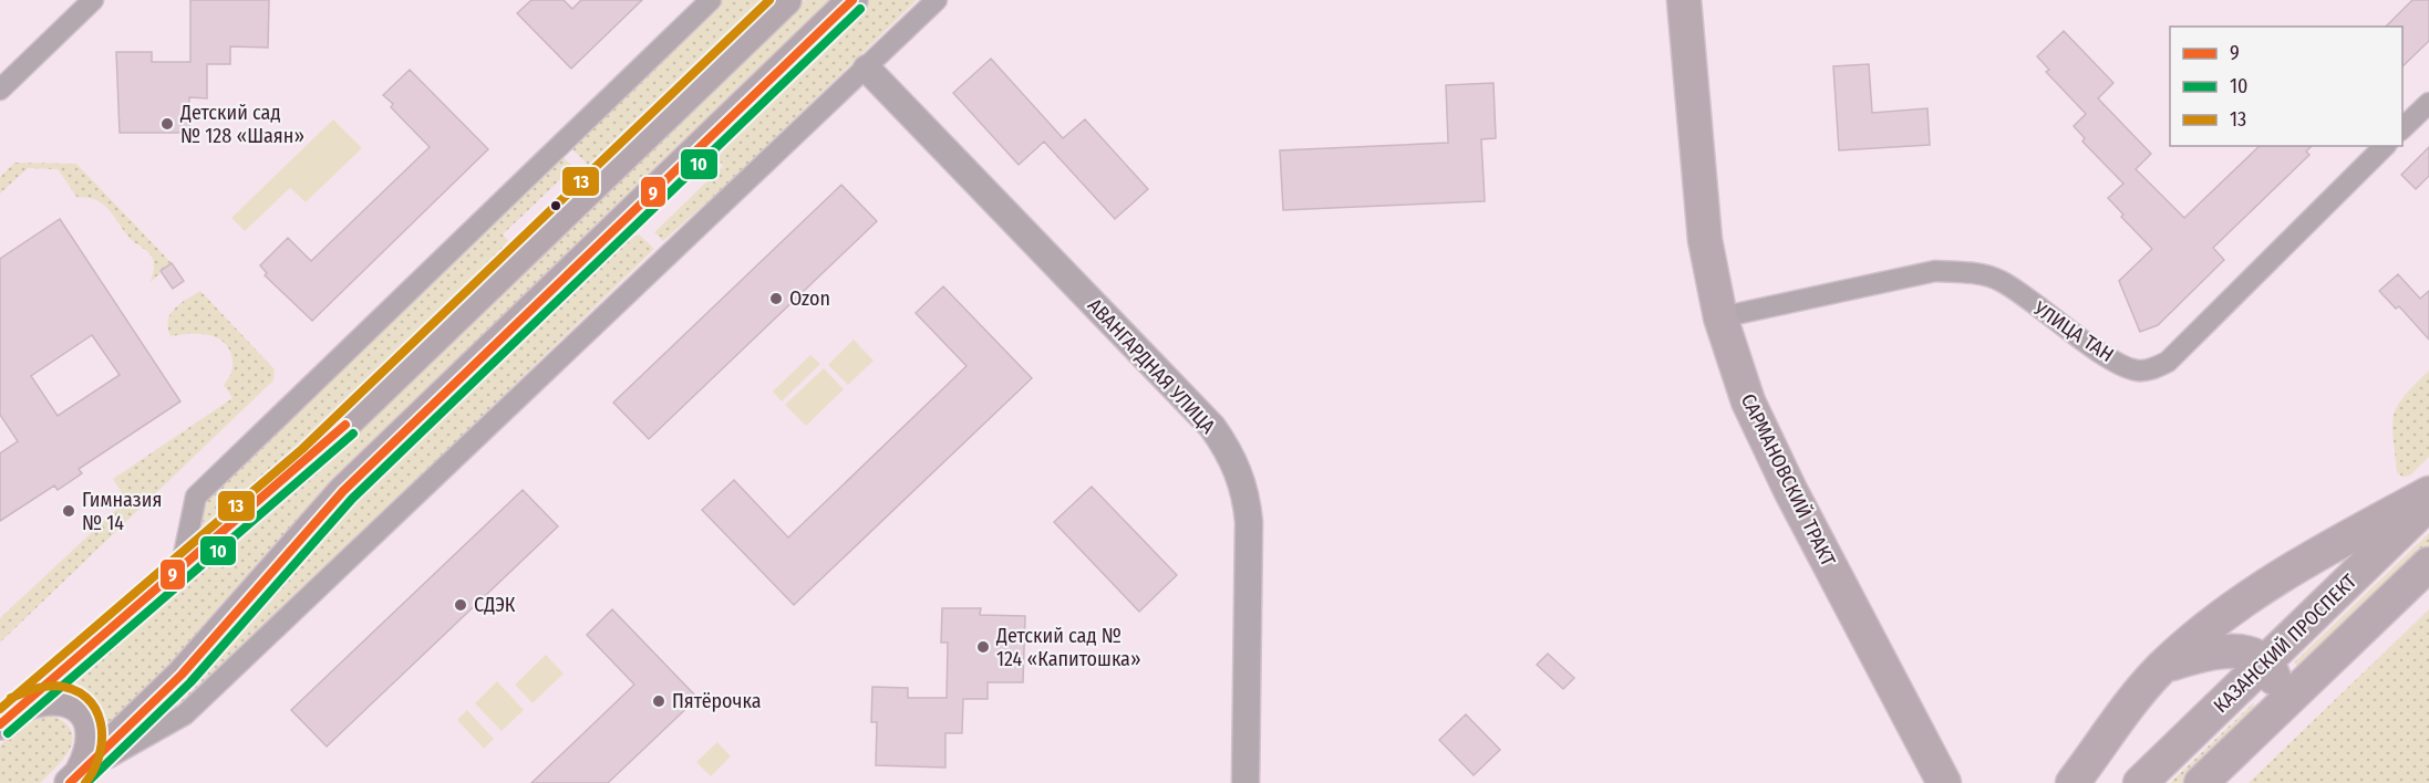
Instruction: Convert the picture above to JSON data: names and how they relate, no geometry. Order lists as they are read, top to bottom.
{
  "streets": {
    "main road": ["САРМАНОВСКИЙ ТРАКТ", "КАЗАНСКИЙ ПРОСПЕКТ"],
    "street": ["УЛИЦА ТАН", "АВАНГАРДНАЯ УЛИЦА"]
  },
  "crossings": [
    ["УЛИЦА ТАН", "САРМАНОВСКИЙ ТРАКТ"]
  ],
  "places": [
    "Детский сад № 128 «Шаян»",
    "Ozon",
    "Гимназия № 14",
    "СДЭК",
    "Детский сад № 124 «Капитошка»",
    "Пятёрочка"
  ],
  "lines": ["transit line 9", "transit line 13", "transit line 10"],
  "legend": ["9", "10", "13"]
}
